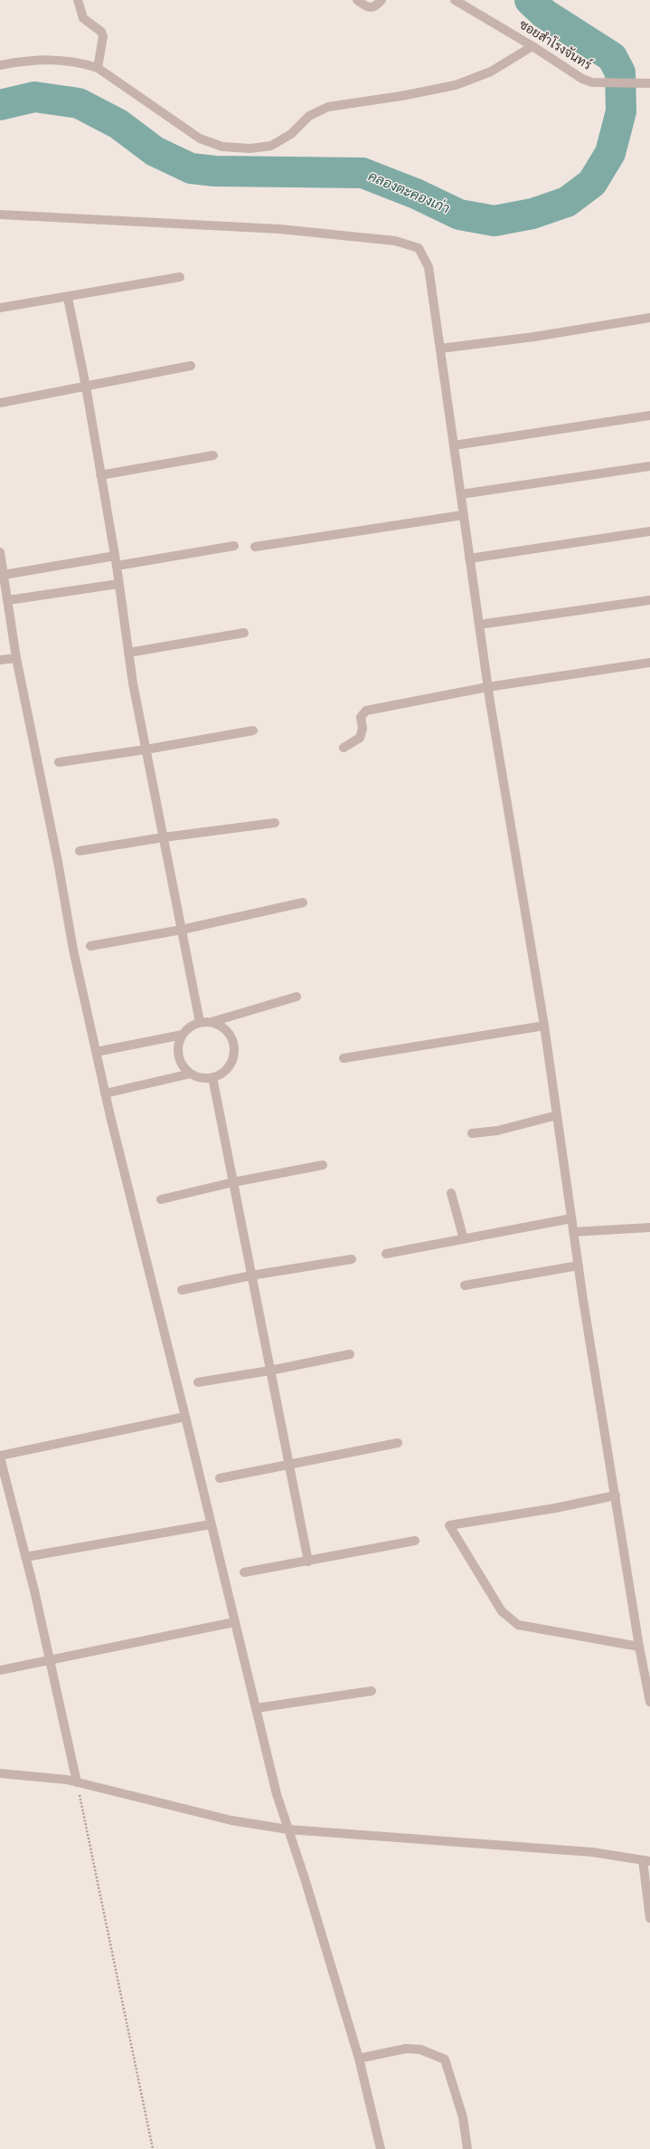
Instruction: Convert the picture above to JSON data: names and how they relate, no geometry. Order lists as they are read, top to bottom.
{
  "streets": {
    "street": ["ซอยสำโรงจันทร์"]
  },
  "water": ["คลองตะคองเก่า"]
}
